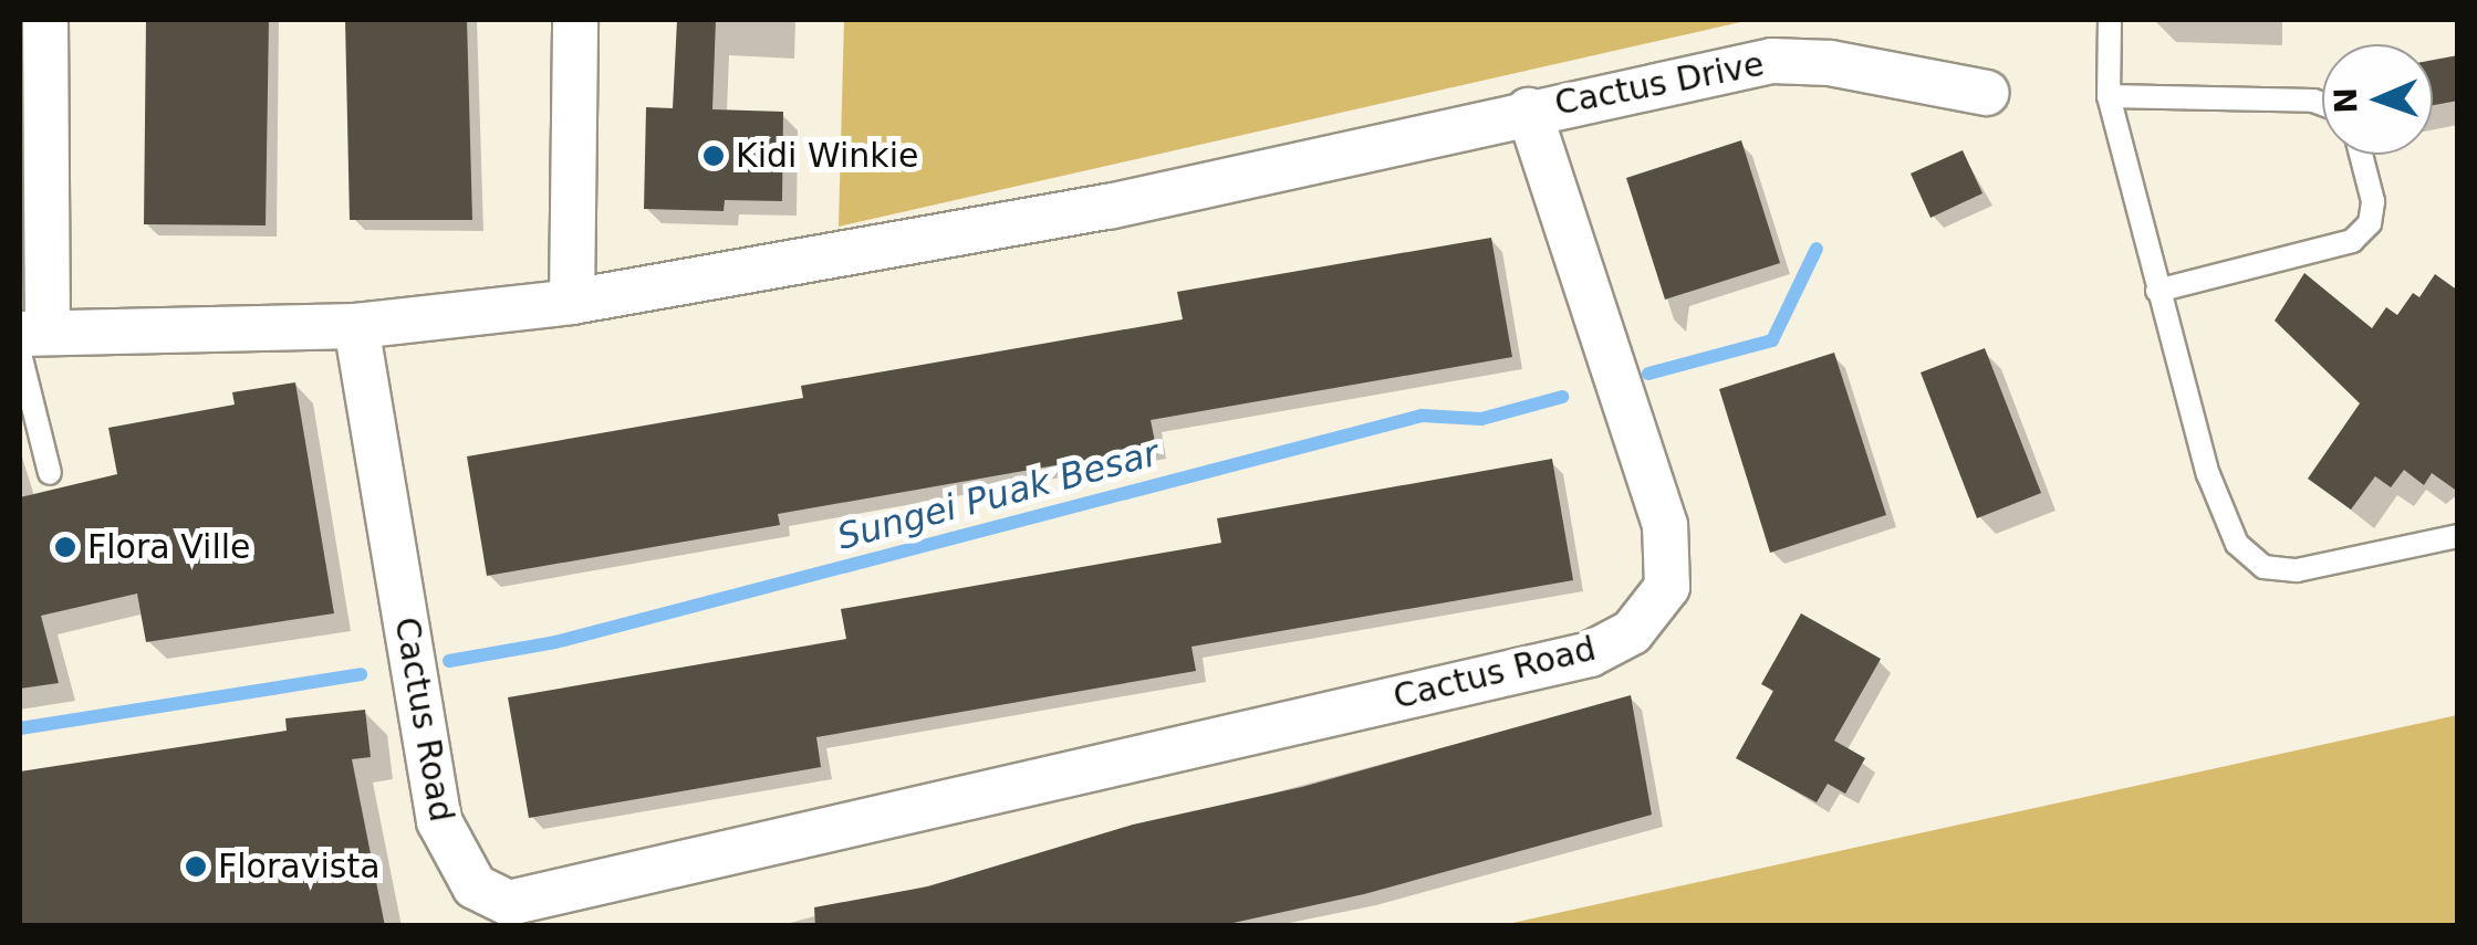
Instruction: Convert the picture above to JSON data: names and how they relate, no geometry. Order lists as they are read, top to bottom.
{
  "streets": {
    "street": ["Cactus Drive", "Cactus Road"]
  },
  "crossings": [
    ["Cactus Drive", "Cactus Road"]
  ],
  "water": ["Sungei Puak Besar"],
  "places": ["Kidi Winkie", "Flora Ville", "Floravista"],
  "north": "left"
}
